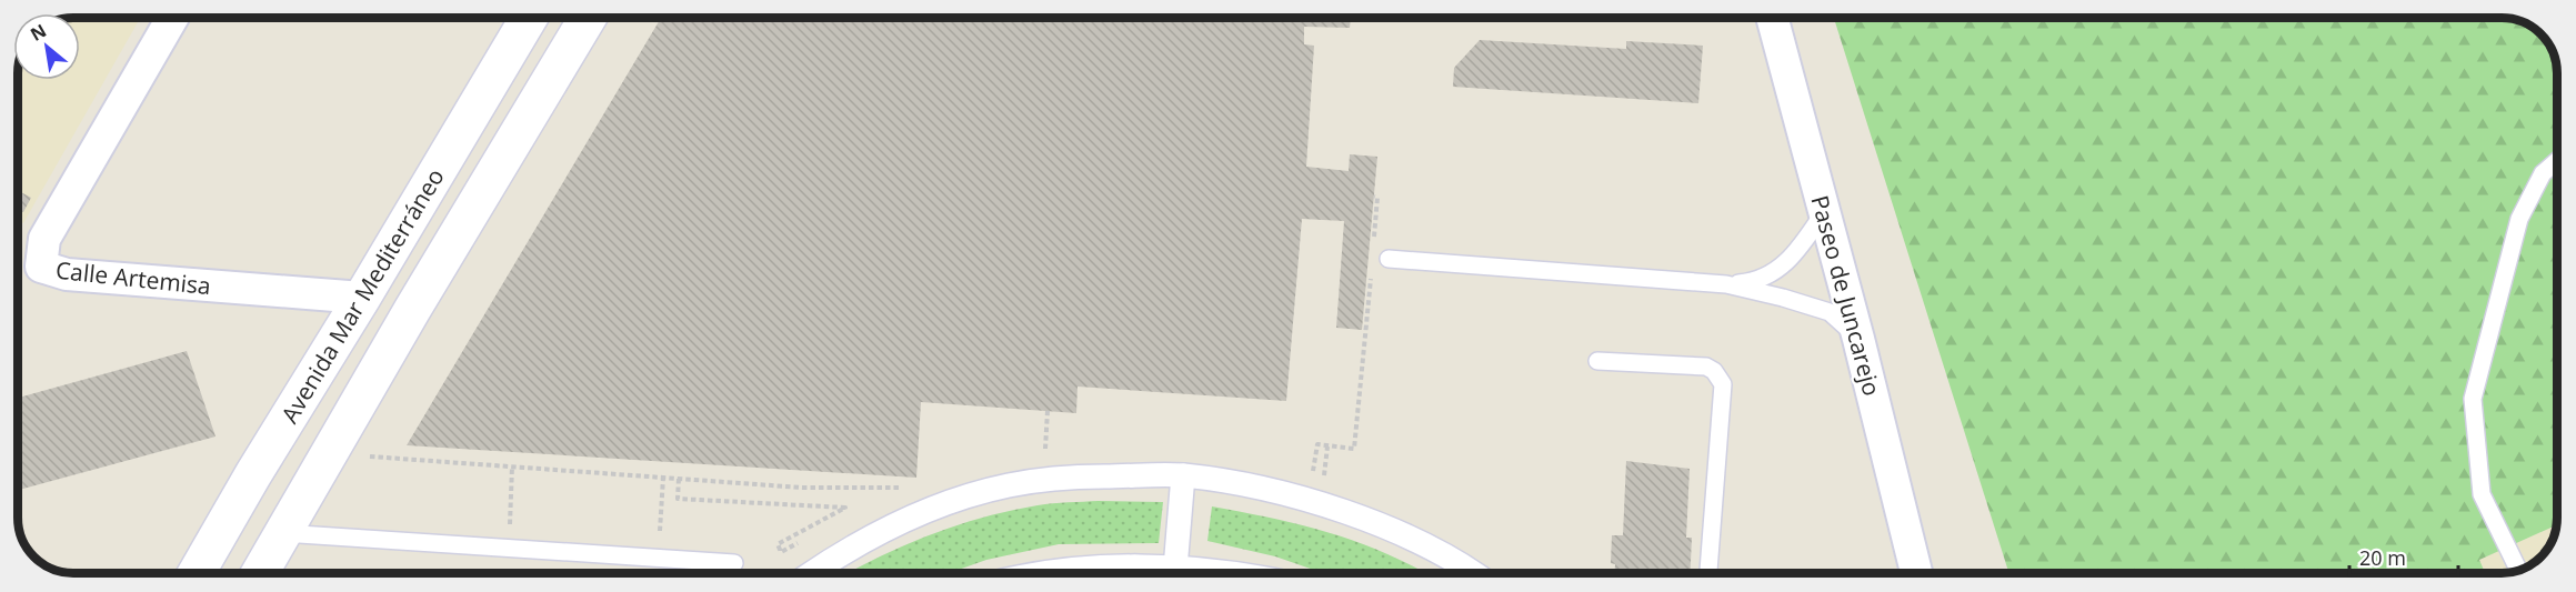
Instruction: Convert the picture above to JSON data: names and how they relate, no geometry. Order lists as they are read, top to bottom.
{
  "streets": {
    "street": ["Calle Artemisa", "Avenida Mar Mediterráneo", "Paseo de Juncarejo"]
  },
  "crossings": [
    ["Calle Artemisa", "Avenida Mar Mediterráneo"]
  ],
  "scale_bar": "20 m",
  "north": "top left"
}
